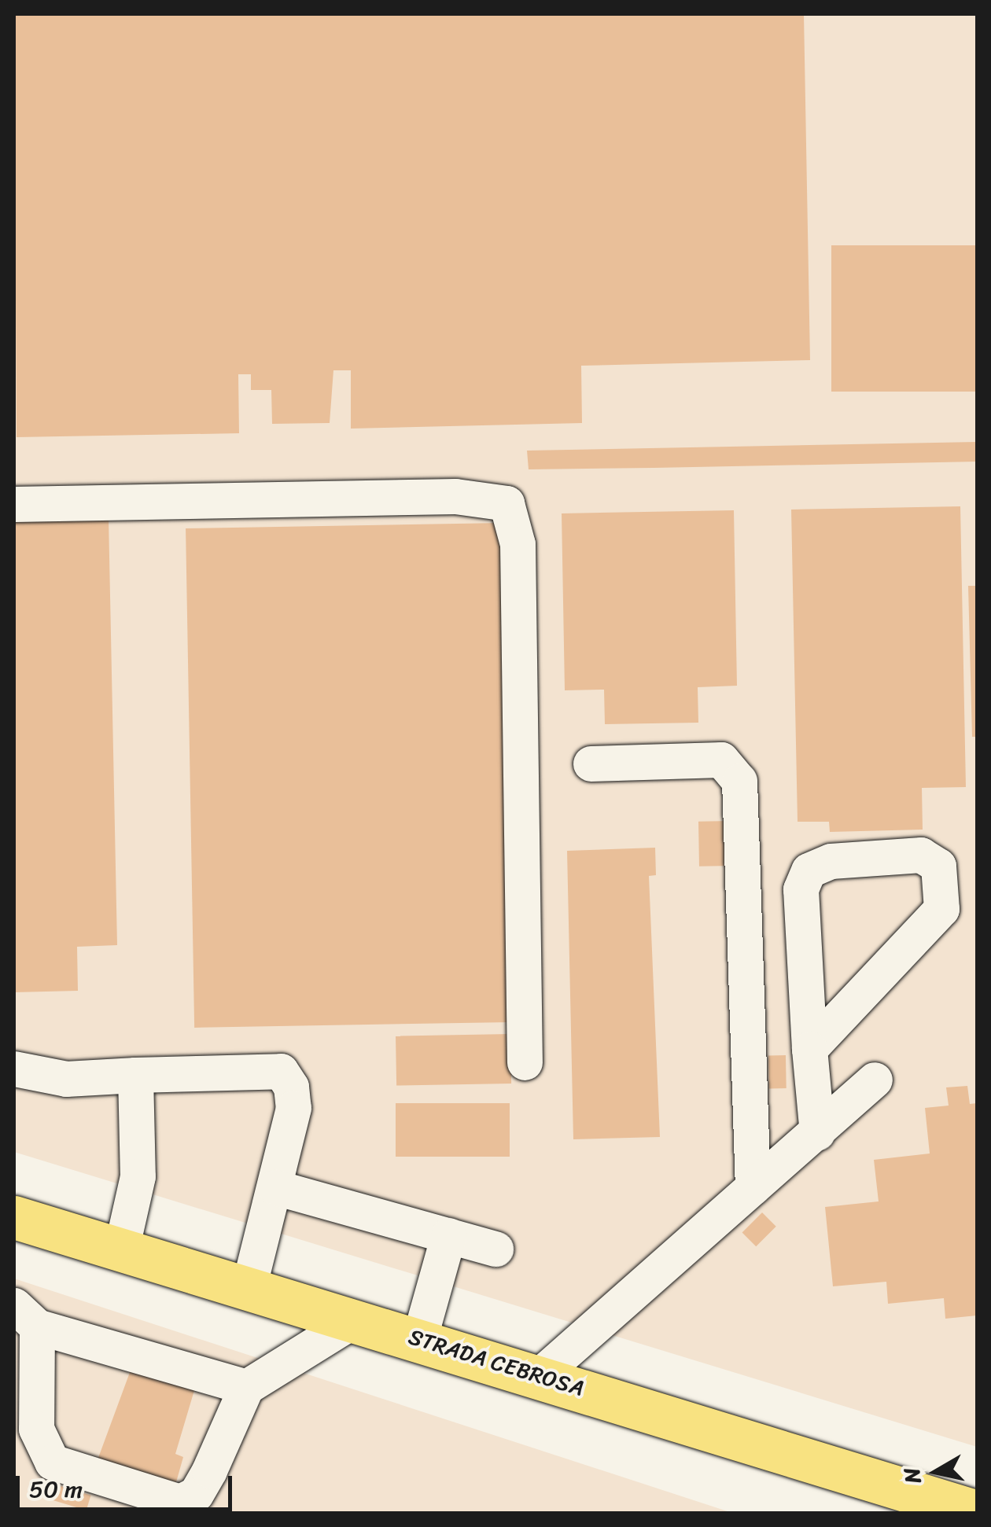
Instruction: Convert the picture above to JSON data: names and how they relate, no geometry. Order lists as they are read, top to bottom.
{
  "streets": {
    "main road": ["STRADA CEBROSA"]
  },
  "scale_bar": "50 m",
  "north": "left"
}
